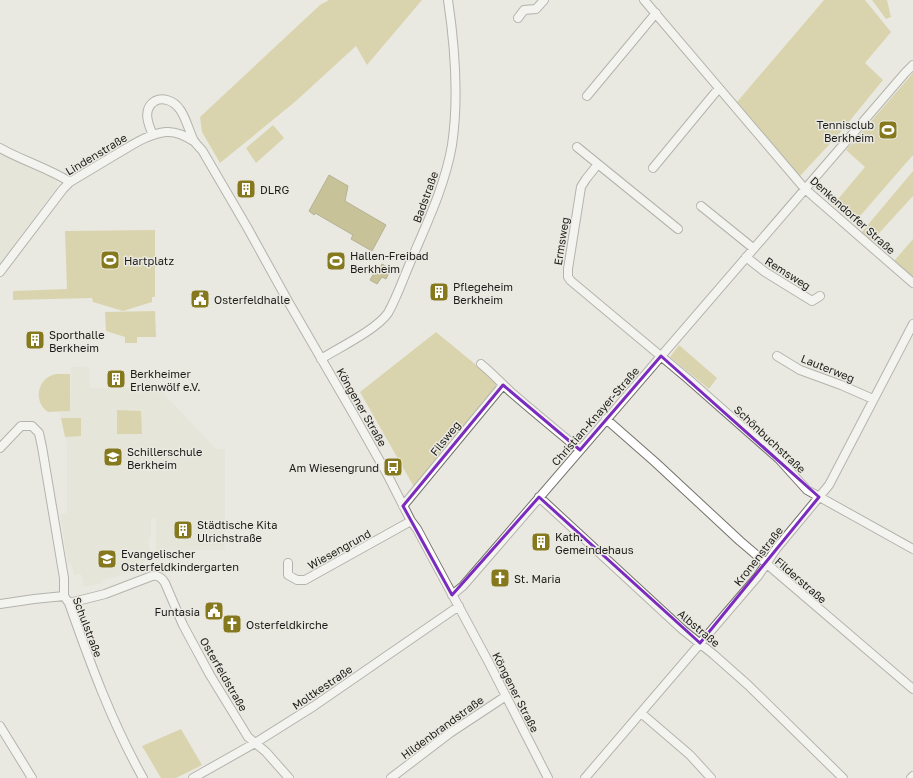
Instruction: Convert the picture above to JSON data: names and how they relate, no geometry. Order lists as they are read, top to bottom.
{
  "streets": {
    "street": [
      "Lindenstraße",
      "Badstraße",
      "Denkendorfer Straße",
      "Ermsweg",
      "Remsweg",
      "Lauterweg",
      "Köngener Straße",
      "Christian-Knayer-Straße",
      "Filsweg",
      "Schönbuchstraße",
      "Wiesengrund",
      "Kronenstraße",
      "Filderstraße",
      "Schulstraße",
      "Albstraße",
      "Osterfeldstraße",
      "Moltkestraße",
      "Hildenbrandstraße"
    ]
  },
  "crossings": [
    ["Lindenstraße", "Köngener Straße"],
    ["Badstraße", "Köngener Straße"],
    ["Denkendorfer Straße", "Christian-Knayer-Straße"],
    ["Ermsweg", "Christian-Knayer-Straße"],
    ["Ermsweg", "Schönbuchstraße"],
    ["Remsweg", "Christian-Knayer-Straße"],
    ["Lauterweg", "Kronenstraße"],
    ["Köngener Straße", "Christian-Knayer-Straße"],
    ["Köngener Straße", "Filsweg"],
    ["Köngener Straße", "Wiesengrund"],
    ["Köngener Straße", "Moltkestraße"],
    ["Köngener Straße", "Hildenbrandstraße"],
    ["Christian-Knayer-Straße", "Schönbuchstraße"],
    ["Christian-Knayer-Straße", "Filderstraße"],
    ["Christian-Knayer-Straße", "Albstraße"],
    ["Schönbuchstraße", "Kronenstraße"],
    ["Kronenstraße", "Filderstraße"],
    ["Kronenstraße", "Albstraße"],
    ["Schulstraße", "Osterfeldstraße"],
    ["Osterfeldstraße", "Moltkestraße"]
  ],
  "places": {
    "sports": ["Tennisclub Berkheim", "Hartplatz", "Hallen-Freibad Berkheim"],
    "building": [
      "DLRG",
      "Pflegeheim Berkheim",
      "Sporthalle Berkheim",
      "Berkheimer Erlenwölf e.V.",
      "Städtische Kita Ulrichstraße",
      "Kath. Gemeindehaus"
    ],
    "public building": ["Osterfeldhalle", "Funtasia"],
    "school or university": ["Schillerschule Berkheim", "Evangelischer Osterfeldkindergarten"],
    "bus stop": ["Am Wiesengrund"],
    "church": ["St. Maria", "Osterfeldkirche"]
  }
}
